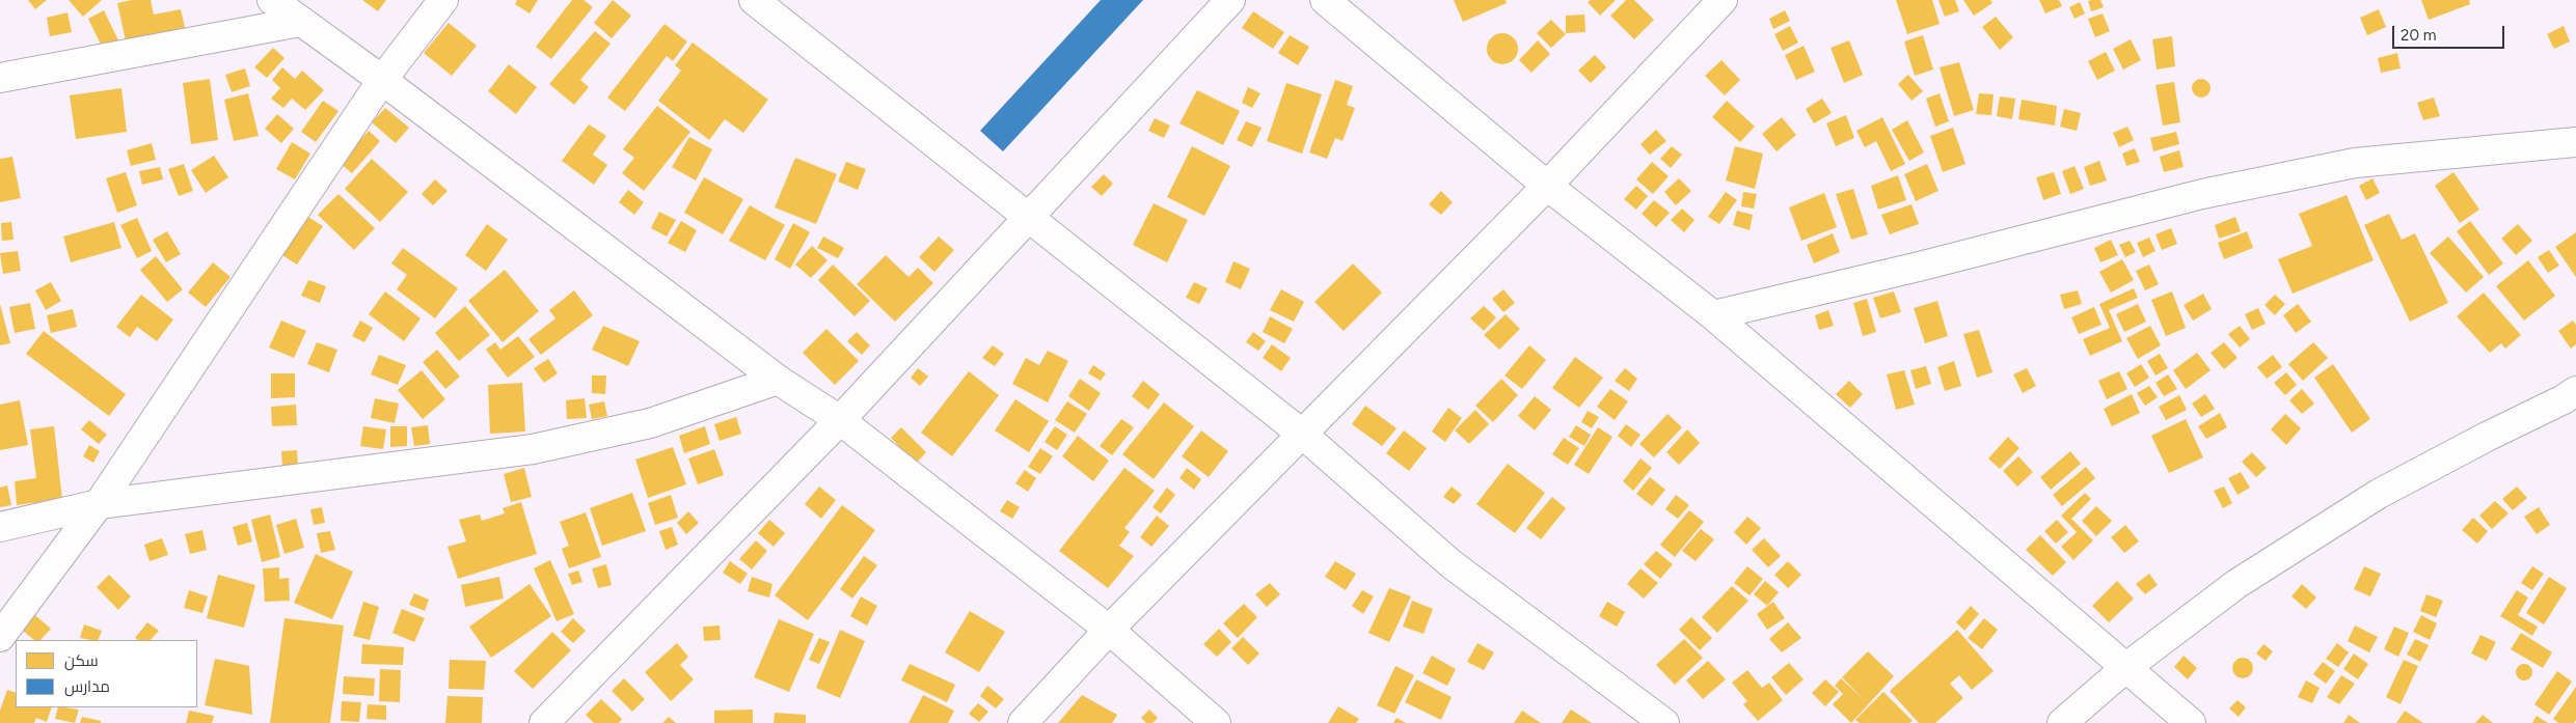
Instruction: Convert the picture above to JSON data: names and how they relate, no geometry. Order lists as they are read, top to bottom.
{
  "legend": ["سكن", "مدارس"],
  "scale_bar": "20 m"
}
